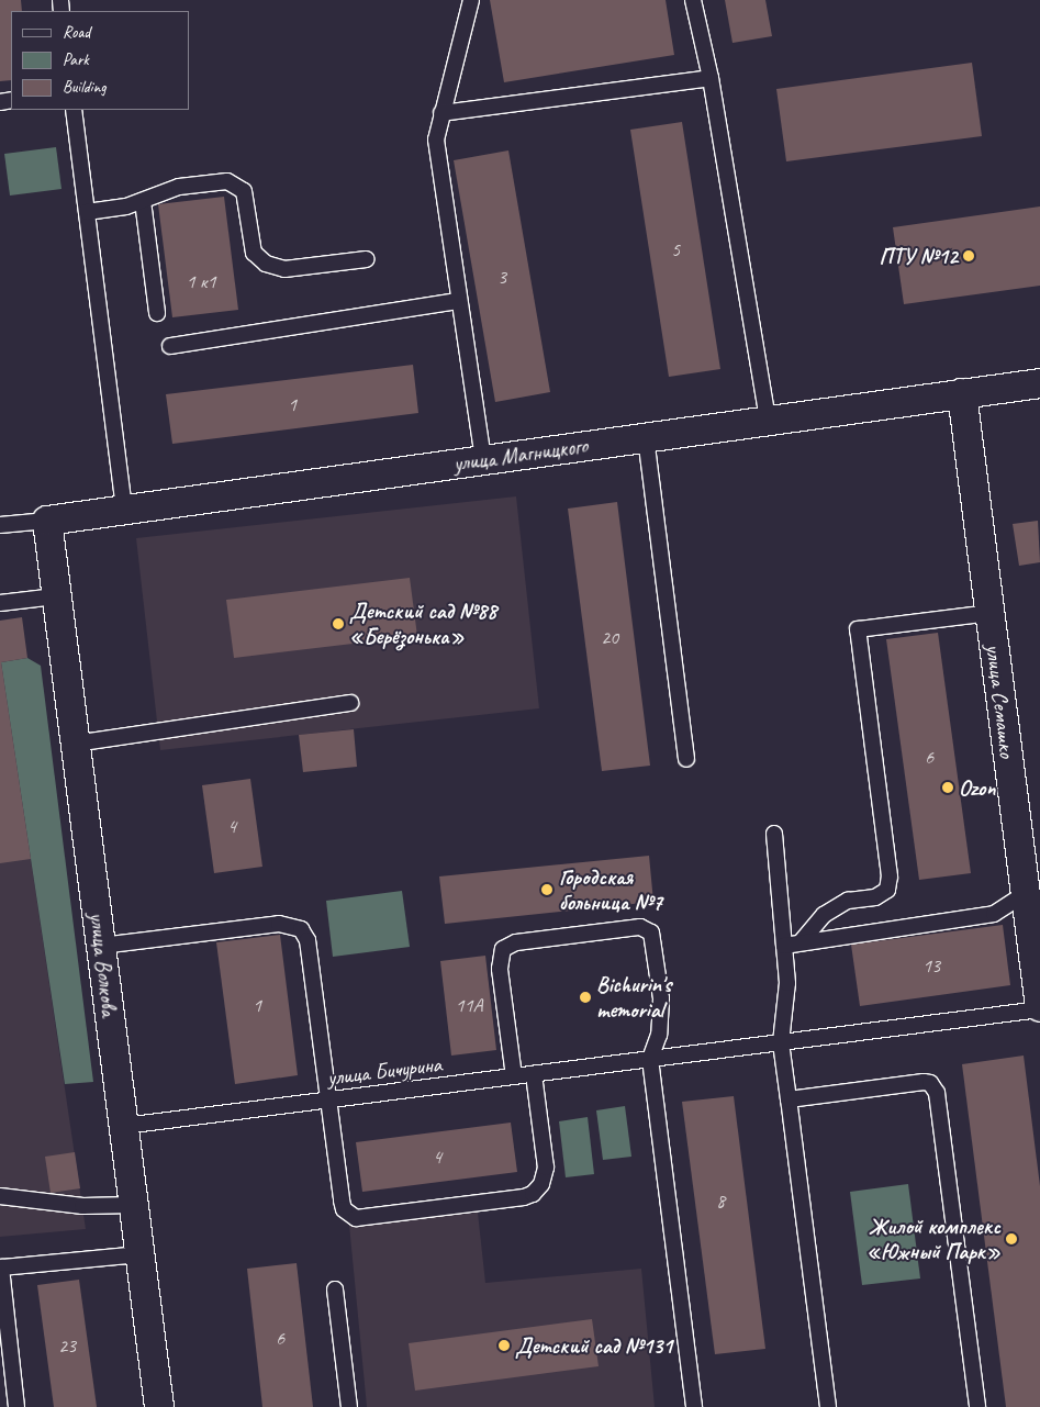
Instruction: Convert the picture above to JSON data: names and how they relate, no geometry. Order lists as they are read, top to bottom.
{
  "streets": {
    "street": ["улица Магницкого", "улица Семашко", "улица Волкова"],
    "lane": ["улица Бичурина"]
  },
  "crossings": [
    ["улица Магницкого", "улица Семашко"],
    ["улица Магницкого", "улица Волкова"],
    ["улица Семашко", "улица Бичурина"],
    ["улица Волкова", "улица Бичурина"]
  ],
  "places": [
    "ПТУ №12",
    "Детский сад №88 «Берёзонька»",
    "Ozon",
    "Городская больница №7",
    "Bichurin's memorial",
    "Жилой комплекс «Южный Парк»",
    "Детский сад №131"
  ],
  "house_numbers": [
    "5",
    "3",
    "1 к1",
    "1",
    "20",
    "6",
    "4",
    "13",
    "1",
    "11А",
    "4",
    "8",
    "6",
    "23"
  ],
  "legend": ["Road", "Park", "Building"]
}
